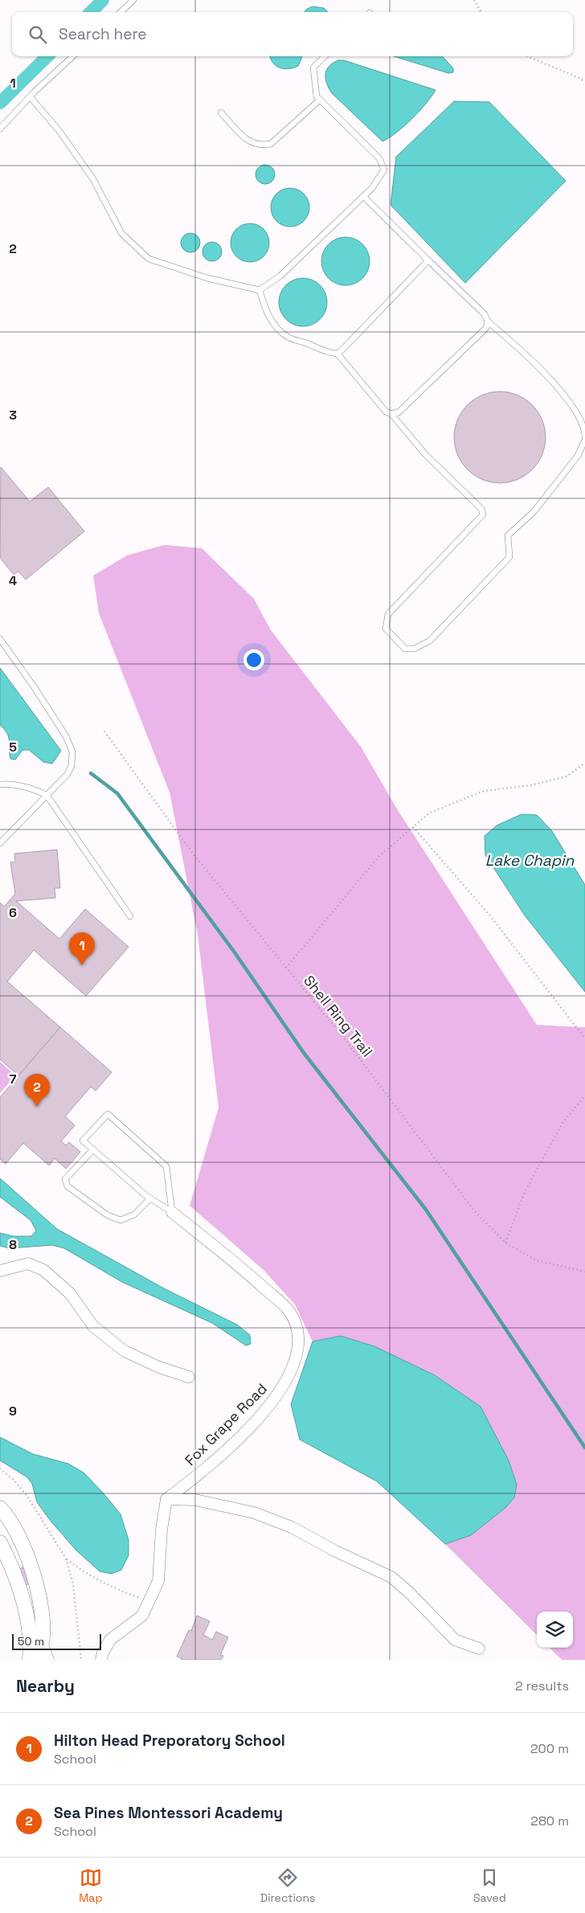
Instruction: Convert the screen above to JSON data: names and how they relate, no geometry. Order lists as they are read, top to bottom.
{
  "streets": {
    "street": ["Fox Grape Road"],
    "path": ["Shell Ring Trail"]
  },
  "water": ["Lake Chapin"],
  "scale_bar": "50 m",
  "page": {
    "search": "Search here",
    "pins": ["1", "2"],
    "scale": "50 m",
    "heading": ["Nearby", "2 results"],
    "list": [
      {
        "mark": "1",
        "name": "Hilton Head Preporatory School",
        "note": "School",
        "value": "200 m"
      },
      {
        "mark": "2",
        "name": "Sea Pines Montessori Academy",
        "note": "School",
        "value": "280 m"
      }
    ],
    "nav": ["Map", "Directions", "Saved"]
  },
  "grid": {
    "rows": [
      "1",
      "2",
      "3",
      "4",
      "5",
      "6",
      "7",
      "8",
      "9"
    ]
  }
}
